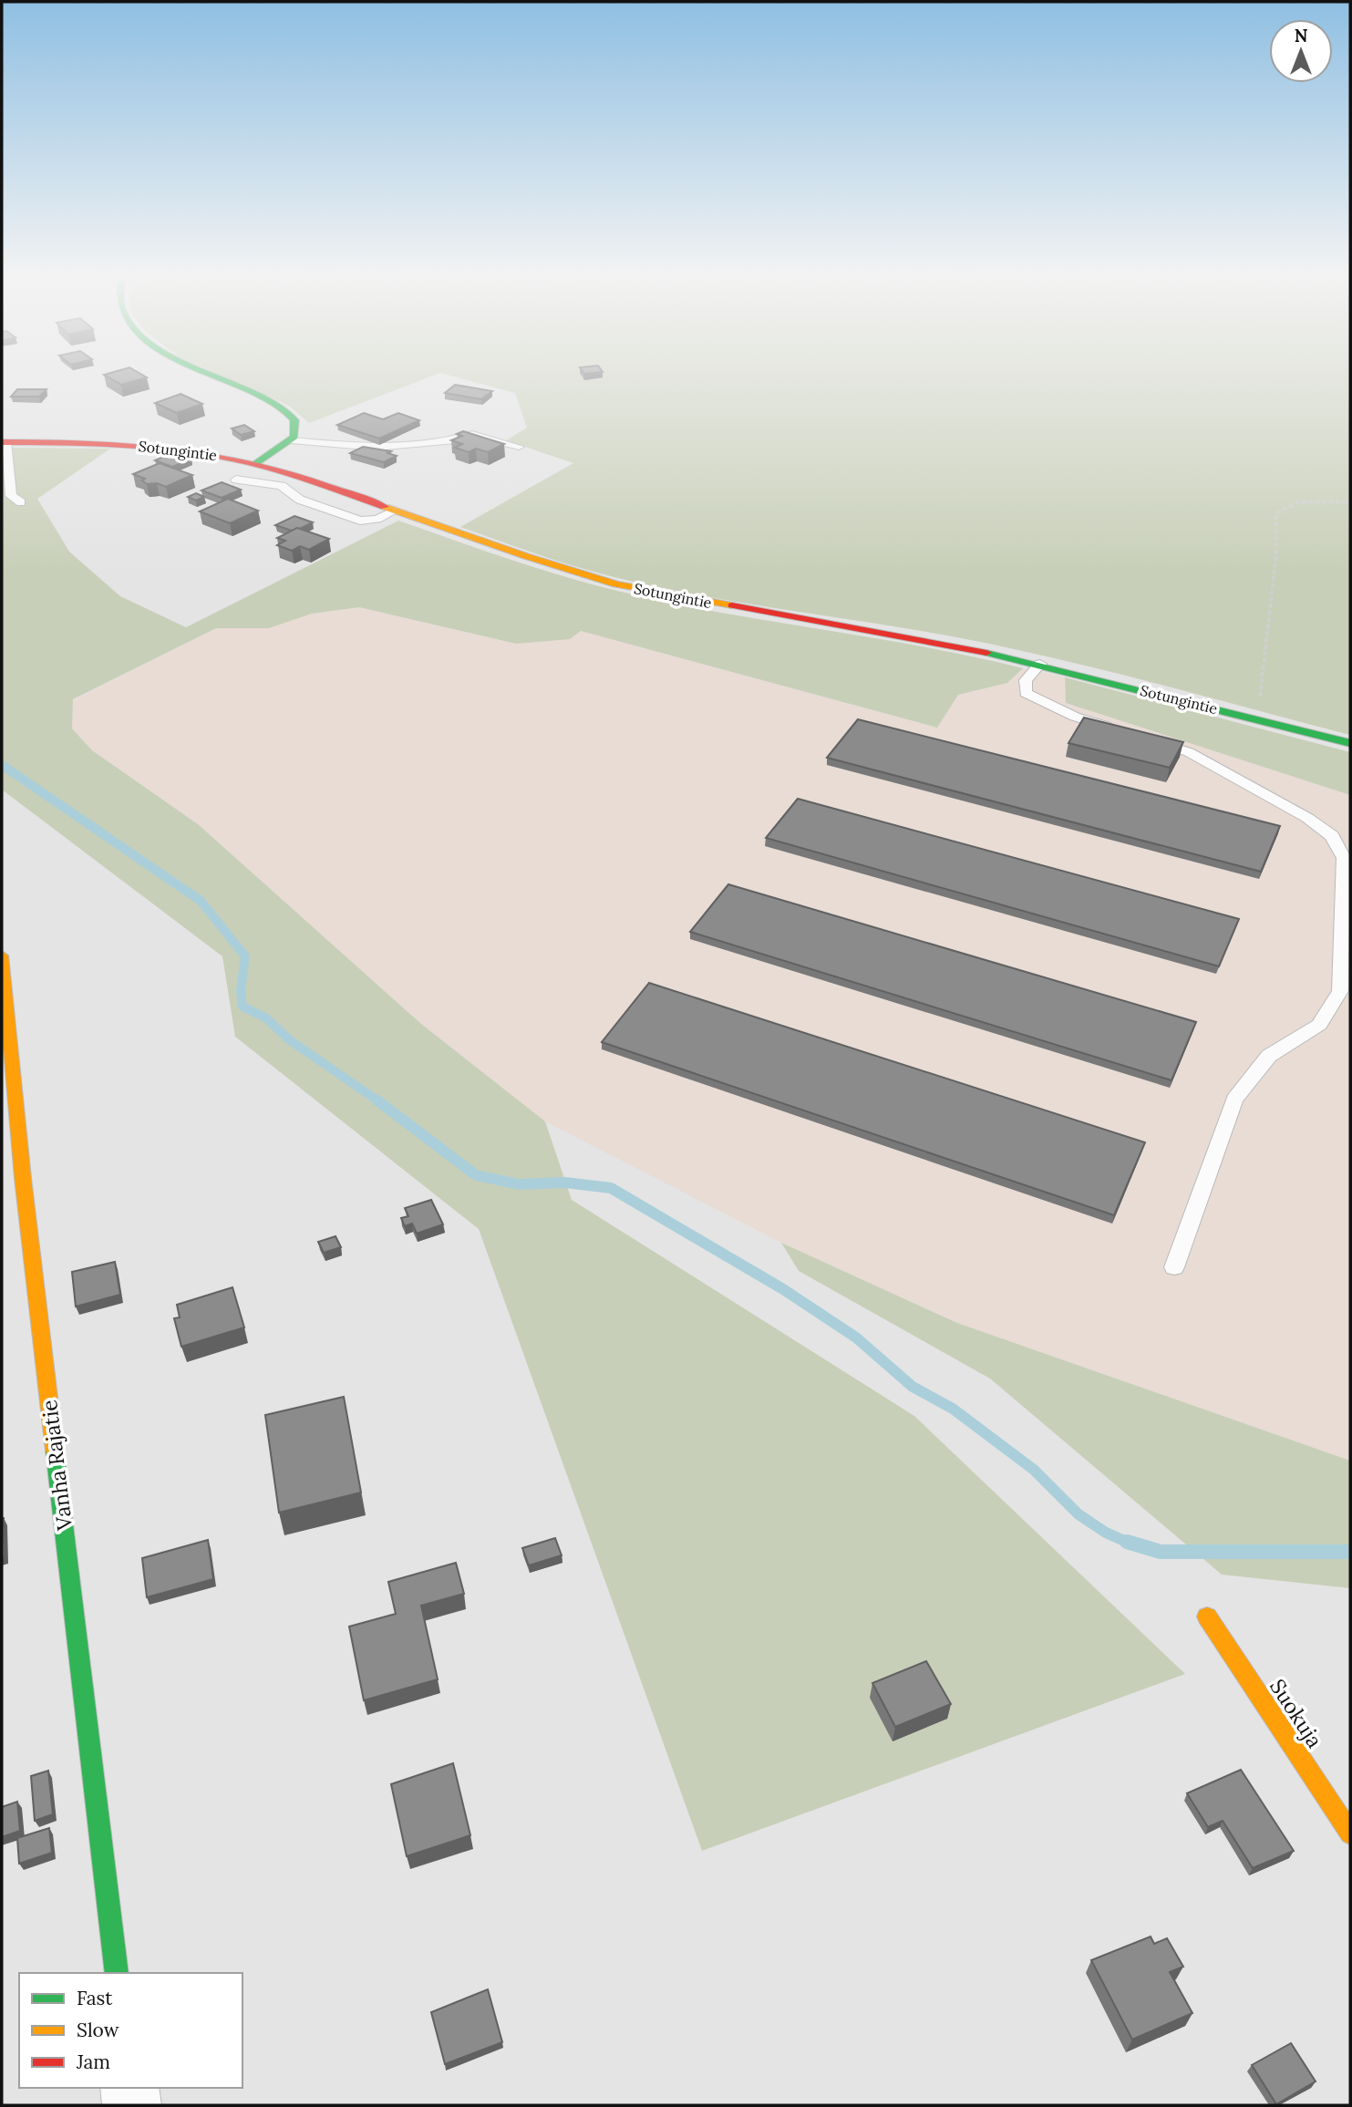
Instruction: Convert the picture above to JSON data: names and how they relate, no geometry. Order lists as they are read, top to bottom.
{
  "streets": {
    "street": ["Sotungintie", "Vanha Rajatie", "Suokuja"]
  },
  "legend": ["Fast", "Slow", "Jam"],
  "north": "top"
}
